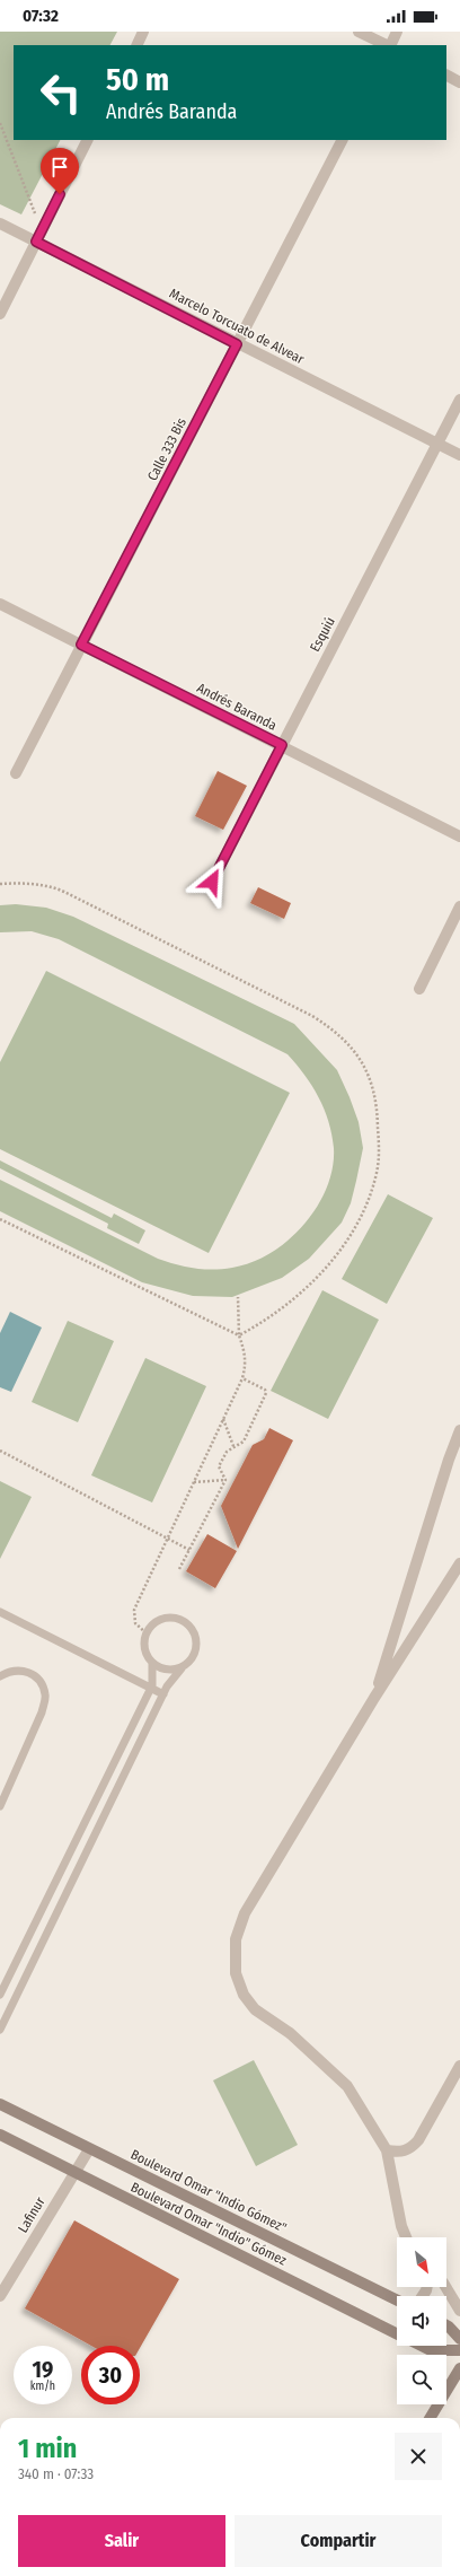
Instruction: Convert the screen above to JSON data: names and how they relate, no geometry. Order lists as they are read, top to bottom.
{
  "streets": {
    "main road": ["Boulevard Omar \"Indio Gómez\"", "Boulevard Omar \"Indio\" Gómez"],
    "street": [
      "Marcelo Torcuato de Alvear",
      "Calle 333 Bis",
      "Esquiú",
      "Andrés Baranda",
      "Lafinur"
    ]
  },
  "crossings": [
    ["Marcelo Torcuato de Alvear", "Calle 333 Bis"],
    ["Marcelo Torcuato de Alvear", "Esquiú"],
    ["Calle 333 Bis", "Andrés Baranda"],
    ["Esquiú", "Andrés Baranda"],
    ["Boulevard Omar \"Indio Gómez\"", "Lafinur"],
    ["Lafinur", "Boulevard Omar \"Indio\" Gómez"]
  ],
  "north": "bottom right",
  "page": {
    "status": "07:32",
    "turn": ["50 m", "Andrés Baranda"],
    "speed": "19 km/h",
    "limit": "30",
    "heading": ["1 min", "340 m · 07:33"],
    "buttons": ["Salir", "Compartir"]
  }
}
